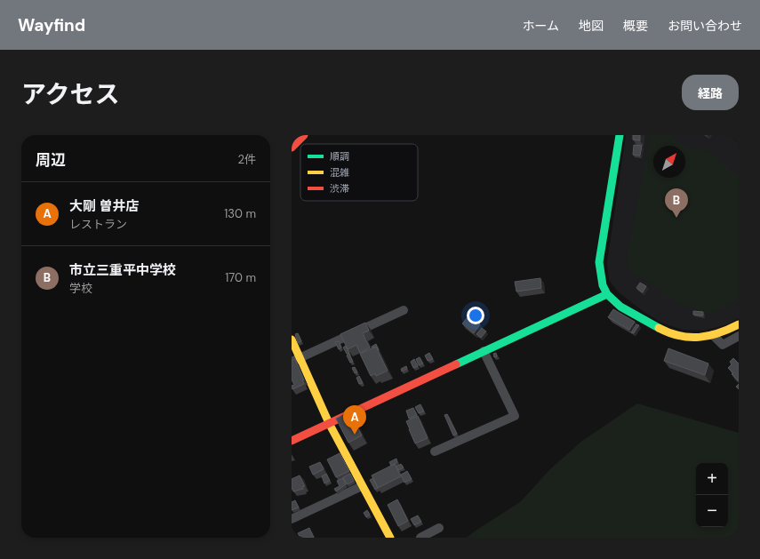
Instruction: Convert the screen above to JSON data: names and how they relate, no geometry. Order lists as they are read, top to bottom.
{
  "legend": ["順調", "混雑", "渋滞"],
  "north": "top right",
  "page": {
    "header": "Wayfind",
    "nav": [
      "ホーム",
      "地図",
      "概要",
      "お問い合わせ"
    ],
    "title": "アクセス",
    "buttons": "経路",
    "heading": ["周辺", "2件"],
    "list": [
      {
        "mark": "A",
        "name": "大剛 曽井店",
        "note": "レストラン",
        "value": "130 m"
      },
      {
        "mark": "B",
        "name": "市立三重平中学校",
        "note": "学校",
        "value": "170 m"
      }
    ],
    "pins": ["B", "A"],
    "map_buttons": ["+", "−"]
  }
}
